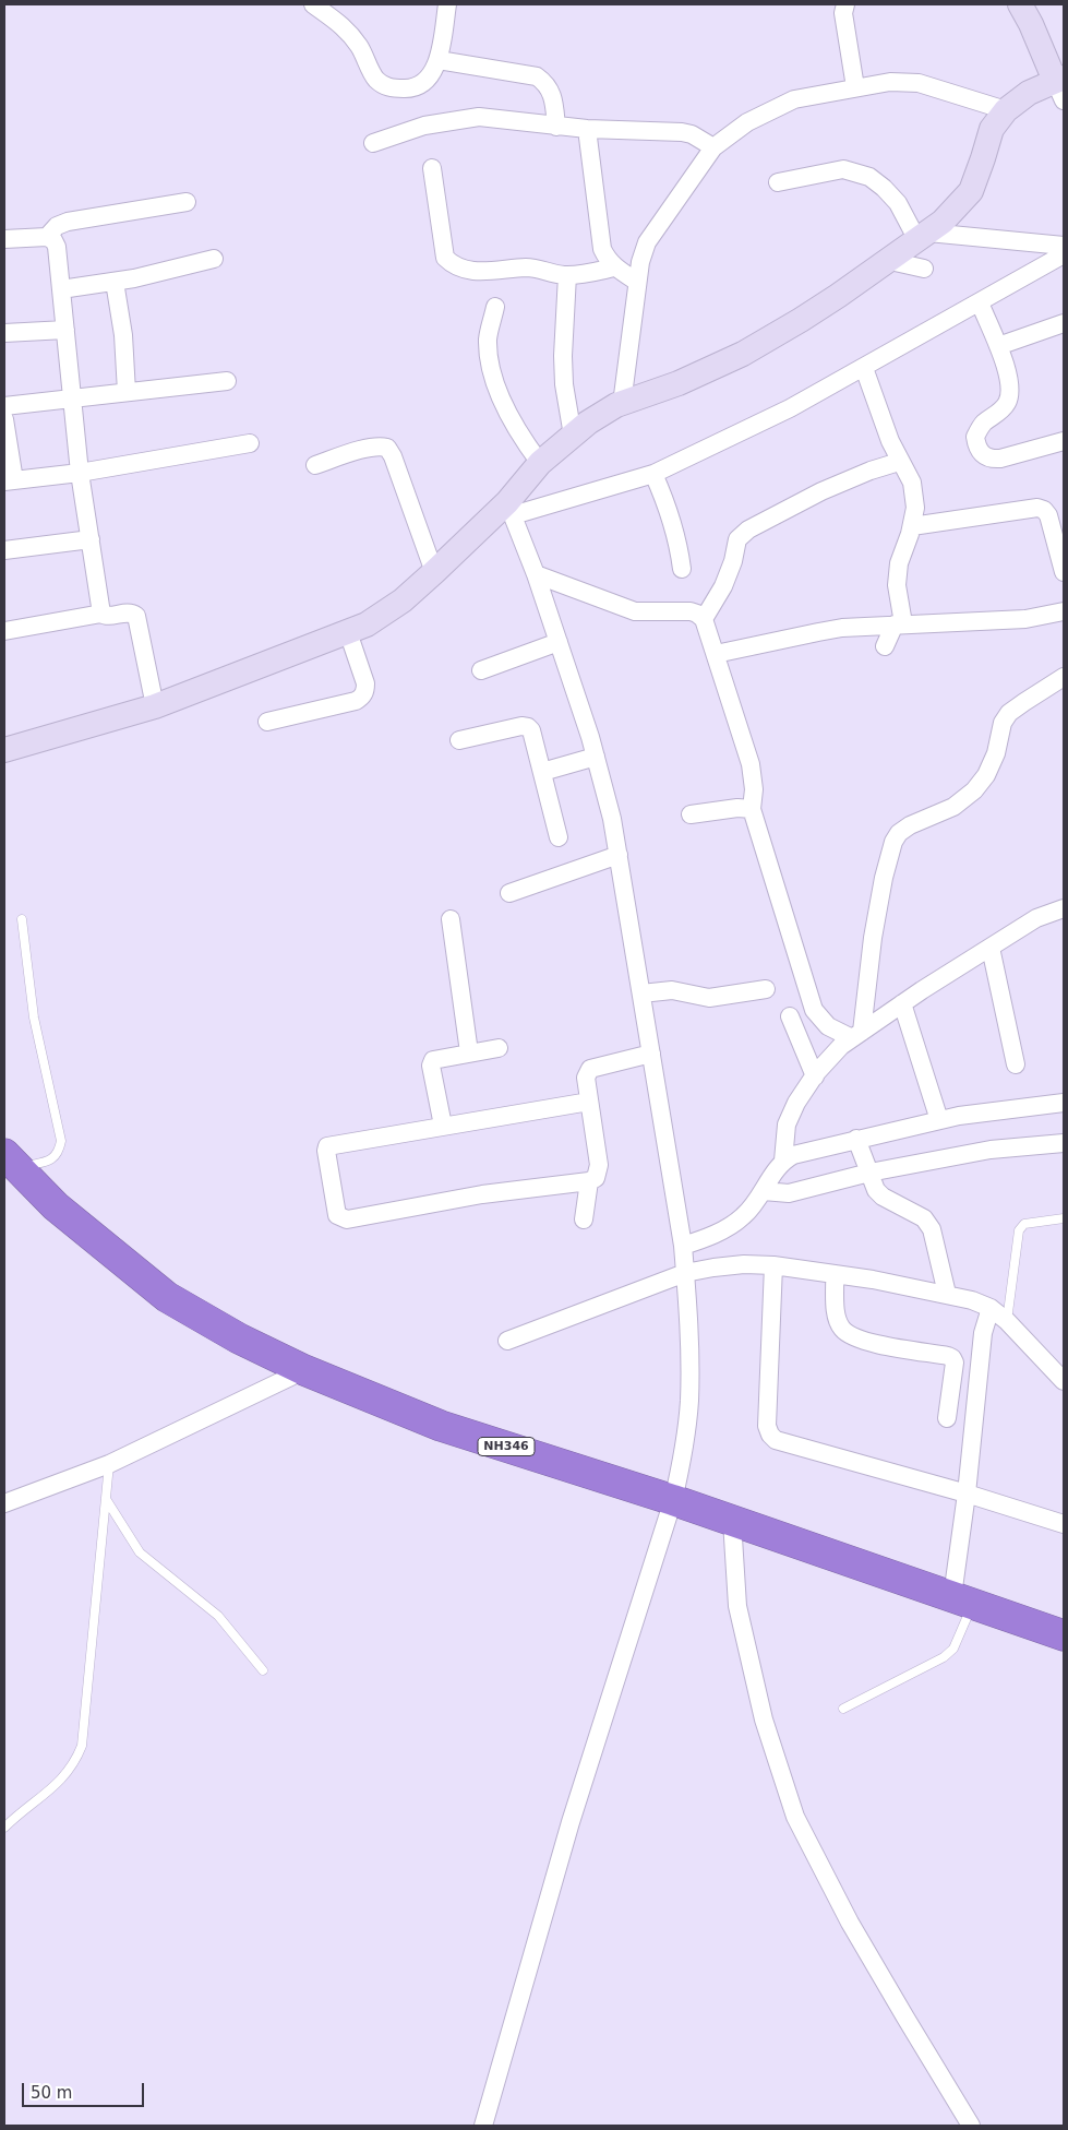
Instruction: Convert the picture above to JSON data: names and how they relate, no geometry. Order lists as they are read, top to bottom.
{
  "streets": {
    "highway": ["NH346"]
  },
  "scale_bar": "50 m"
}
